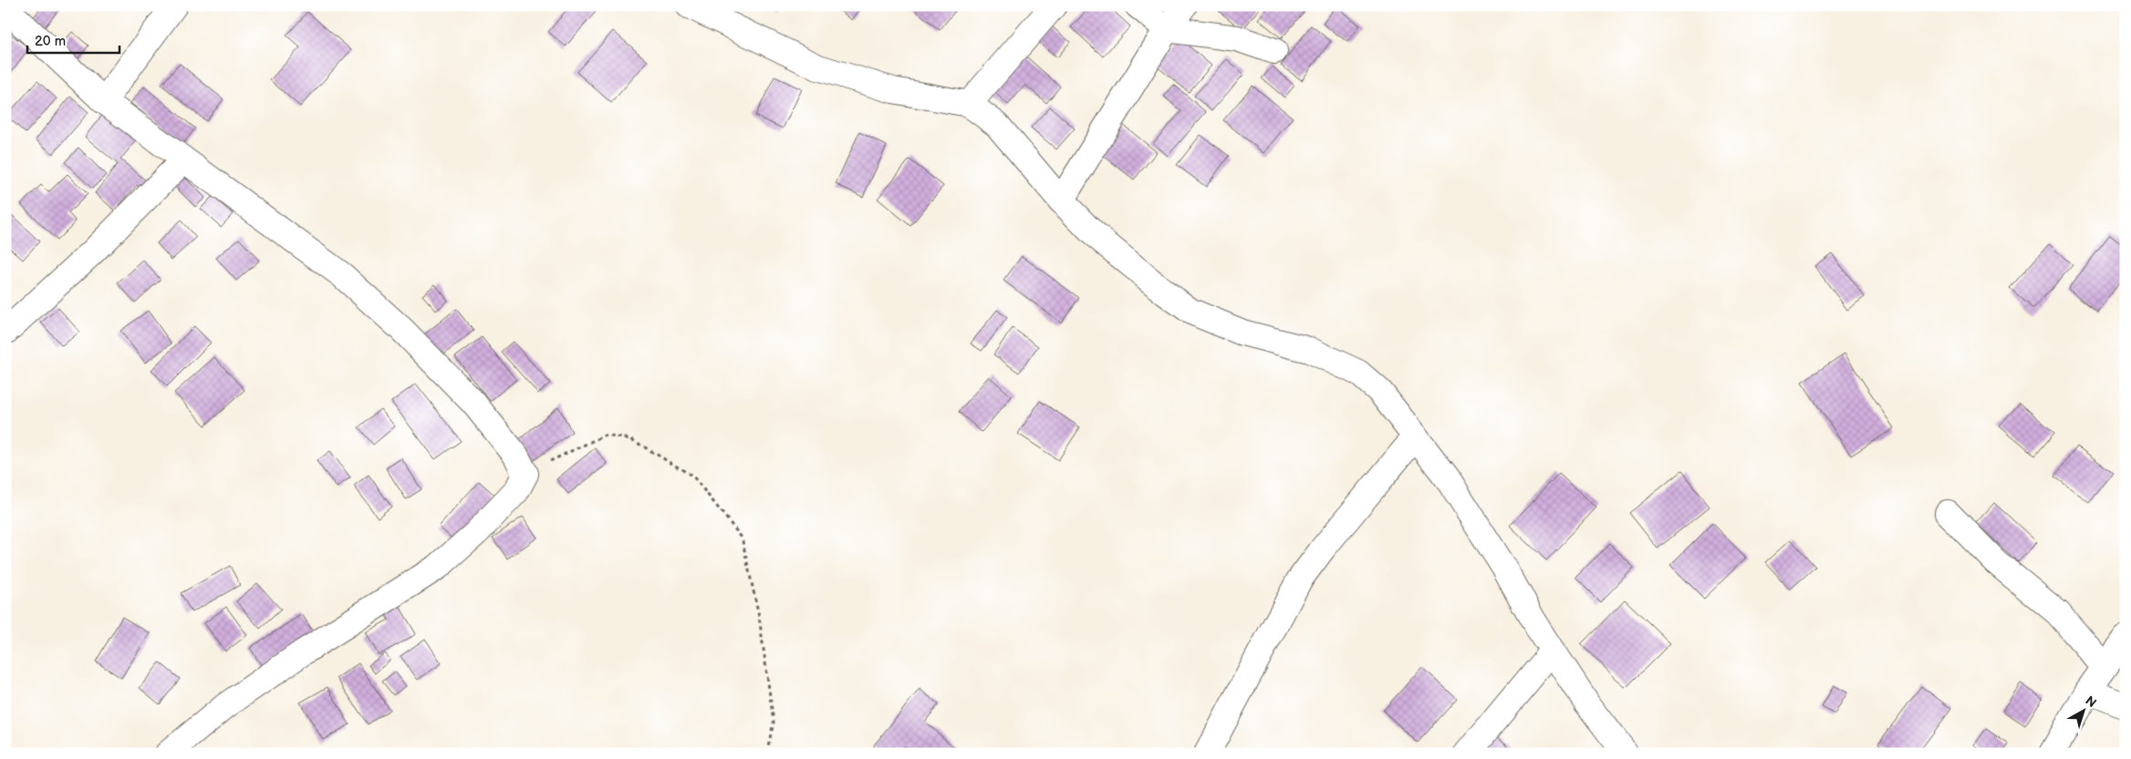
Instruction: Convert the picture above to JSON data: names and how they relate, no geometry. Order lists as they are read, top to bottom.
{
  "scale_bar": "20 m",
  "north": "top right"
}
